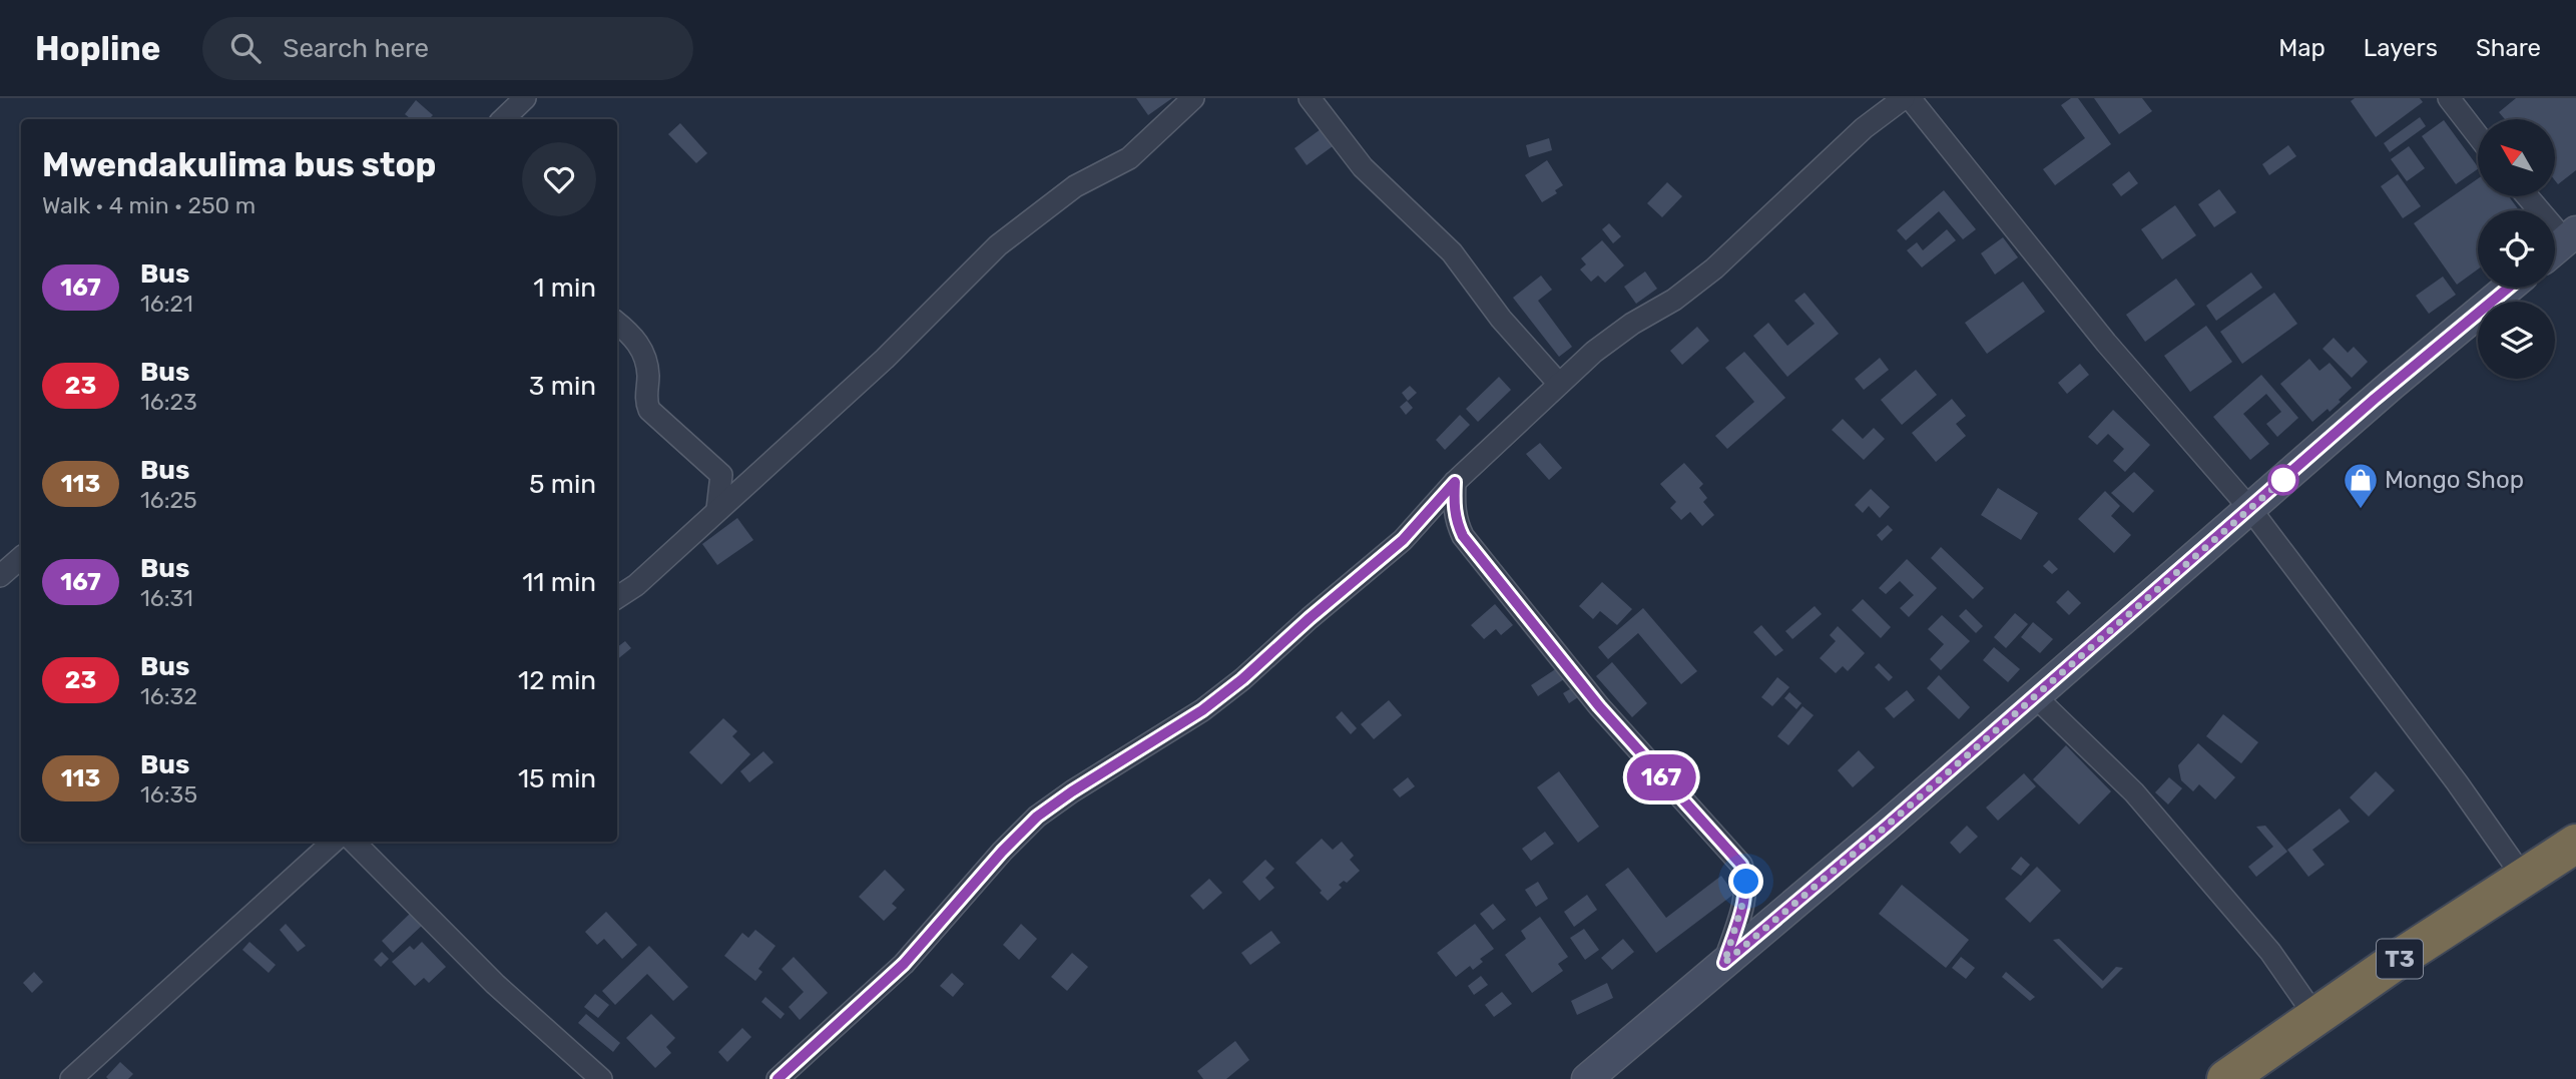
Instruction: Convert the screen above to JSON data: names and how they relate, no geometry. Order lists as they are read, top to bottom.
{
  "streets": {
    "highway": ["T3"]
  },
  "places": {
    "shop": ["Mongo Shop"]
  },
  "lines": ["bus line 167"],
  "north": "top left",
  "page": {
    "header": "Hopline",
    "search": "Search here",
    "nav": ["Map", "Layers", "Share"],
    "on_map": "167",
    "heading": ["Mwendakulima bus stop", "Walk · 4 min · 250 m"],
    "list": [
      {
        "mark": "167",
        "name": "Bus",
        "note": "16:21",
        "value": "1 min"
      },
      {
        "mark": "23",
        "name": "Bus",
        "note": "16:23",
        "value": "3 min"
      },
      {
        "mark": "113",
        "name": "Bus",
        "note": "16:25",
        "value": "5 min"
      },
      {
        "mark": "167",
        "name": "Bus",
        "note": "16:31",
        "value": "11 min"
      },
      {
        "mark": "23",
        "name": "Bus",
        "note": "16:32",
        "value": "12 min"
      },
      {
        "mark": "113",
        "name": "Bus",
        "note": "16:35",
        "value": "15 min"
      }
    ]
  }
}
